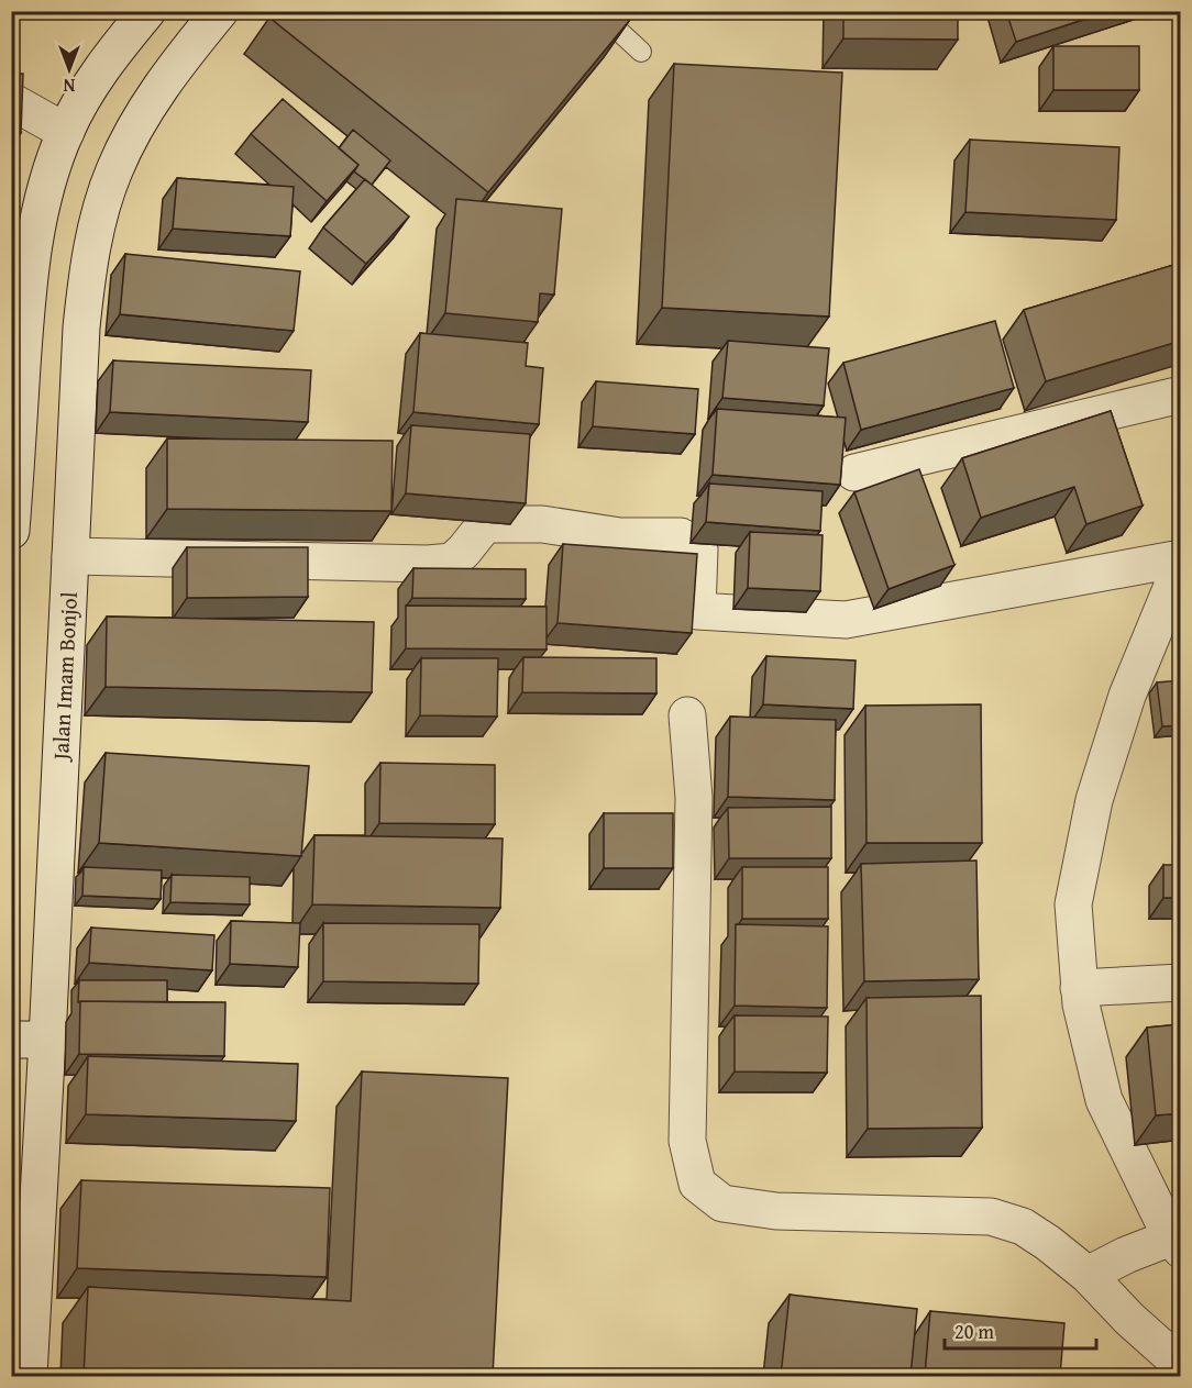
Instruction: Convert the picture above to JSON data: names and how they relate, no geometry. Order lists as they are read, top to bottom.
{
  "streets": {
    "street": ["Jalan Imam Bonjol"]
  },
  "scale_bar": "20 m",
  "north": "bottom"
}
